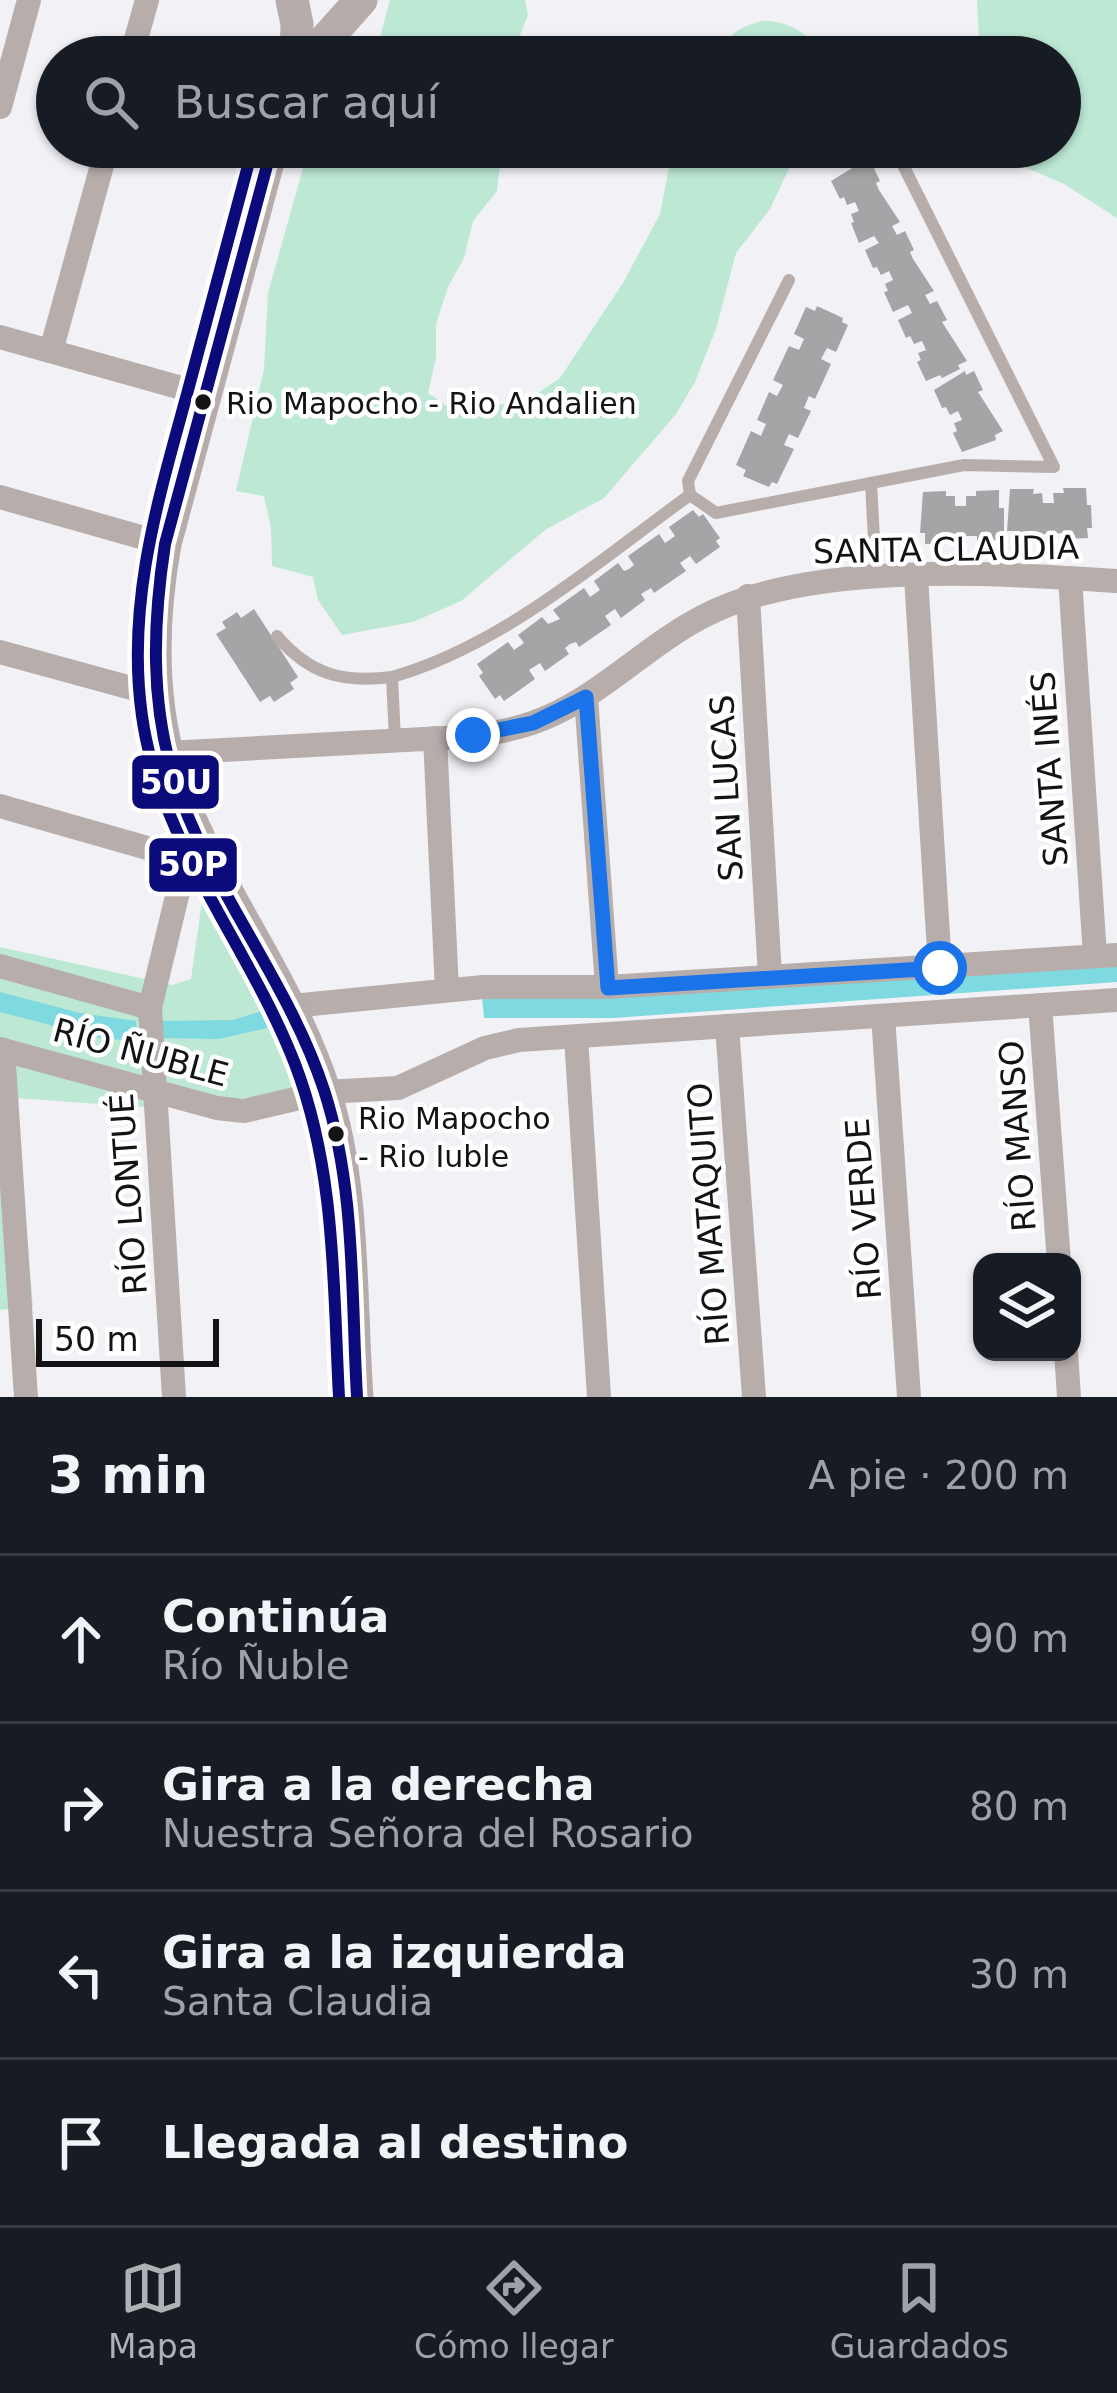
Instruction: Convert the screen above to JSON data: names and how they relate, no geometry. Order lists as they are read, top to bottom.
{
  "streets": {
    "street": [
      "SANTA CLAUDIA",
      "SANTA INÉS",
      "SAN LUCAS",
      "RÍO ÑUBLE",
      "RÍO MANSO",
      "RÍO LONTUÉ",
      "RÍO VERDE",
      "RÍO MATAQUITO"
    ]
  },
  "crossings": [
    ["SANTA CLAUDIA", "SANTA INÉS"],
    ["SANTA CLAUDIA", "SAN LUCAS"],
    ["RÍO ÑUBLE", "RÍO MANSO"],
    ["RÍO ÑUBLE", "RÍO LONTUÉ"],
    ["RÍO ÑUBLE", "RÍO VERDE"],
    ["RÍO ÑUBLE", "RÍO MATAQUITO"]
  ],
  "places": ["Rio Mapocho - Rio Andalien", "Rio Mapocho - Rio Iuble"],
  "lines": ["transit line 50U", "transit line 50P"],
  "scale_bar": "50 m",
  "page": {
    "search": "Buscar aquí",
    "scale": "50 m",
    "heading": ["3 min", "A pie · 200 m"],
    "list": [
      ["Continúa", "Río Ñuble", "90 m"],
      ["Gira a la derecha", "Nuestra Señora del Rosario", "80 m"],
      ["Gira a la izquierda", "Santa Claudia", "30 m"],
      "Llegada al destino"
    ],
    "nav": ["Mapa", "Cómo llegar", "Guardados"]
  }
}
